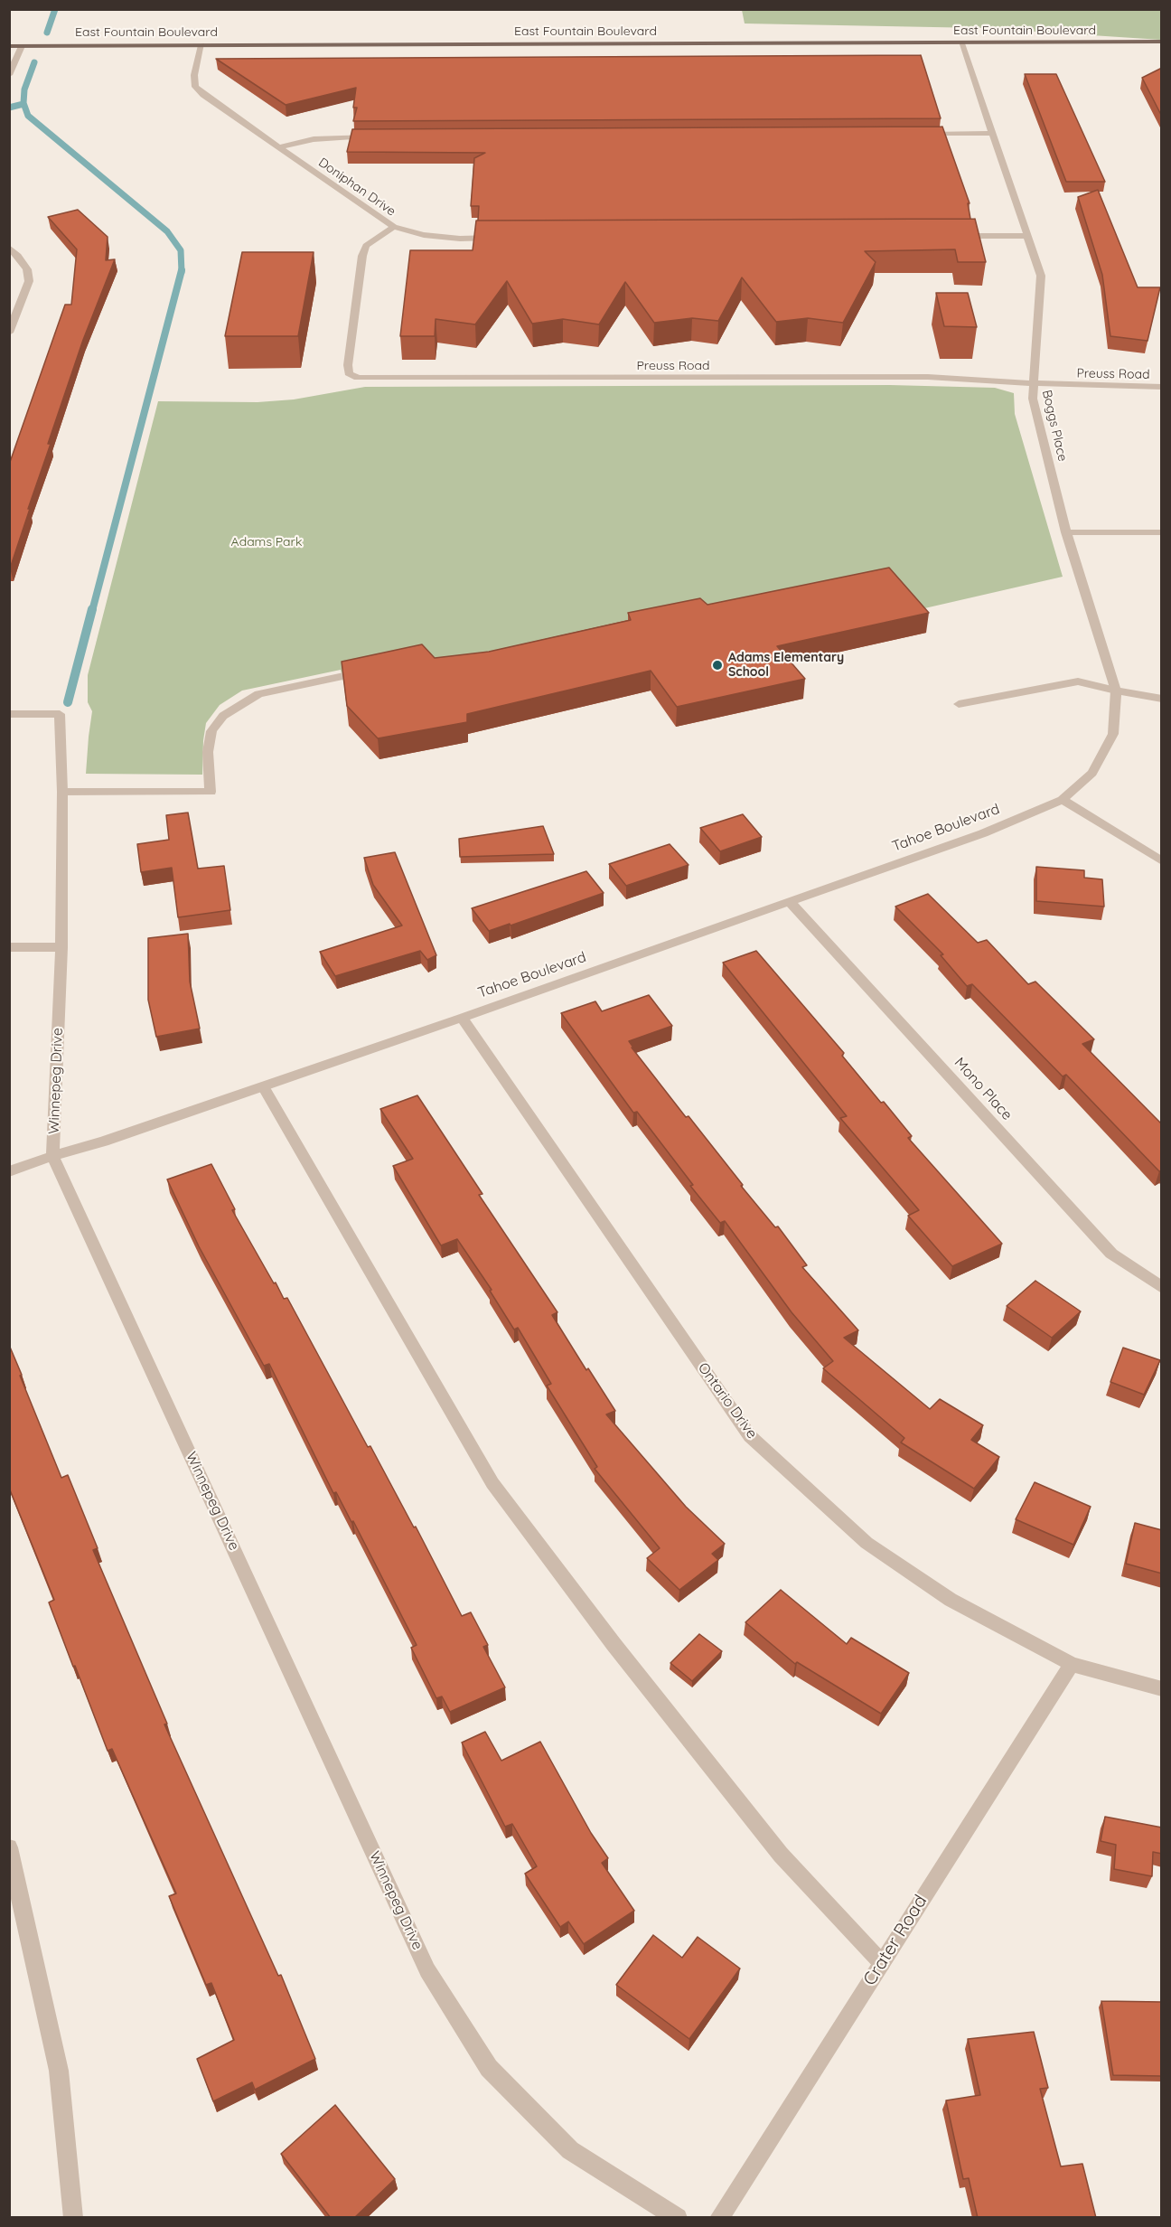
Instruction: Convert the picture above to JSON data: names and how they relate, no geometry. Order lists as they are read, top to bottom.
{
  "streets": {
    "main road": ["East Fountain Boulevard"],
    "street": [
      "Doniphan Drive",
      "Preuss Road",
      "Boggs Place",
      "Tahoe Boulevard",
      "Winnepeg Drive",
      "Mono Place",
      "Ontario Drive",
      "Crater Road"
    ]
  },
  "crossings": [
    ["East Fountain Boulevard", "Doniphan Drive"],
    ["East Fountain Boulevard", "Boggs Place"],
    ["Doniphan Drive", "Preuss Road"],
    ["Preuss Road", "Boggs Place"],
    ["Boggs Place", "Tahoe Boulevard"],
    ["Tahoe Boulevard", "Winnepeg Drive"],
    ["Tahoe Boulevard", "Mono Place"],
    ["Tahoe Boulevard", "Ontario Drive"],
    ["Ontario Drive", "Crater Road"]
  ],
  "parks": ["Adams Park"],
  "places": ["Adams Elementary School"]
}
